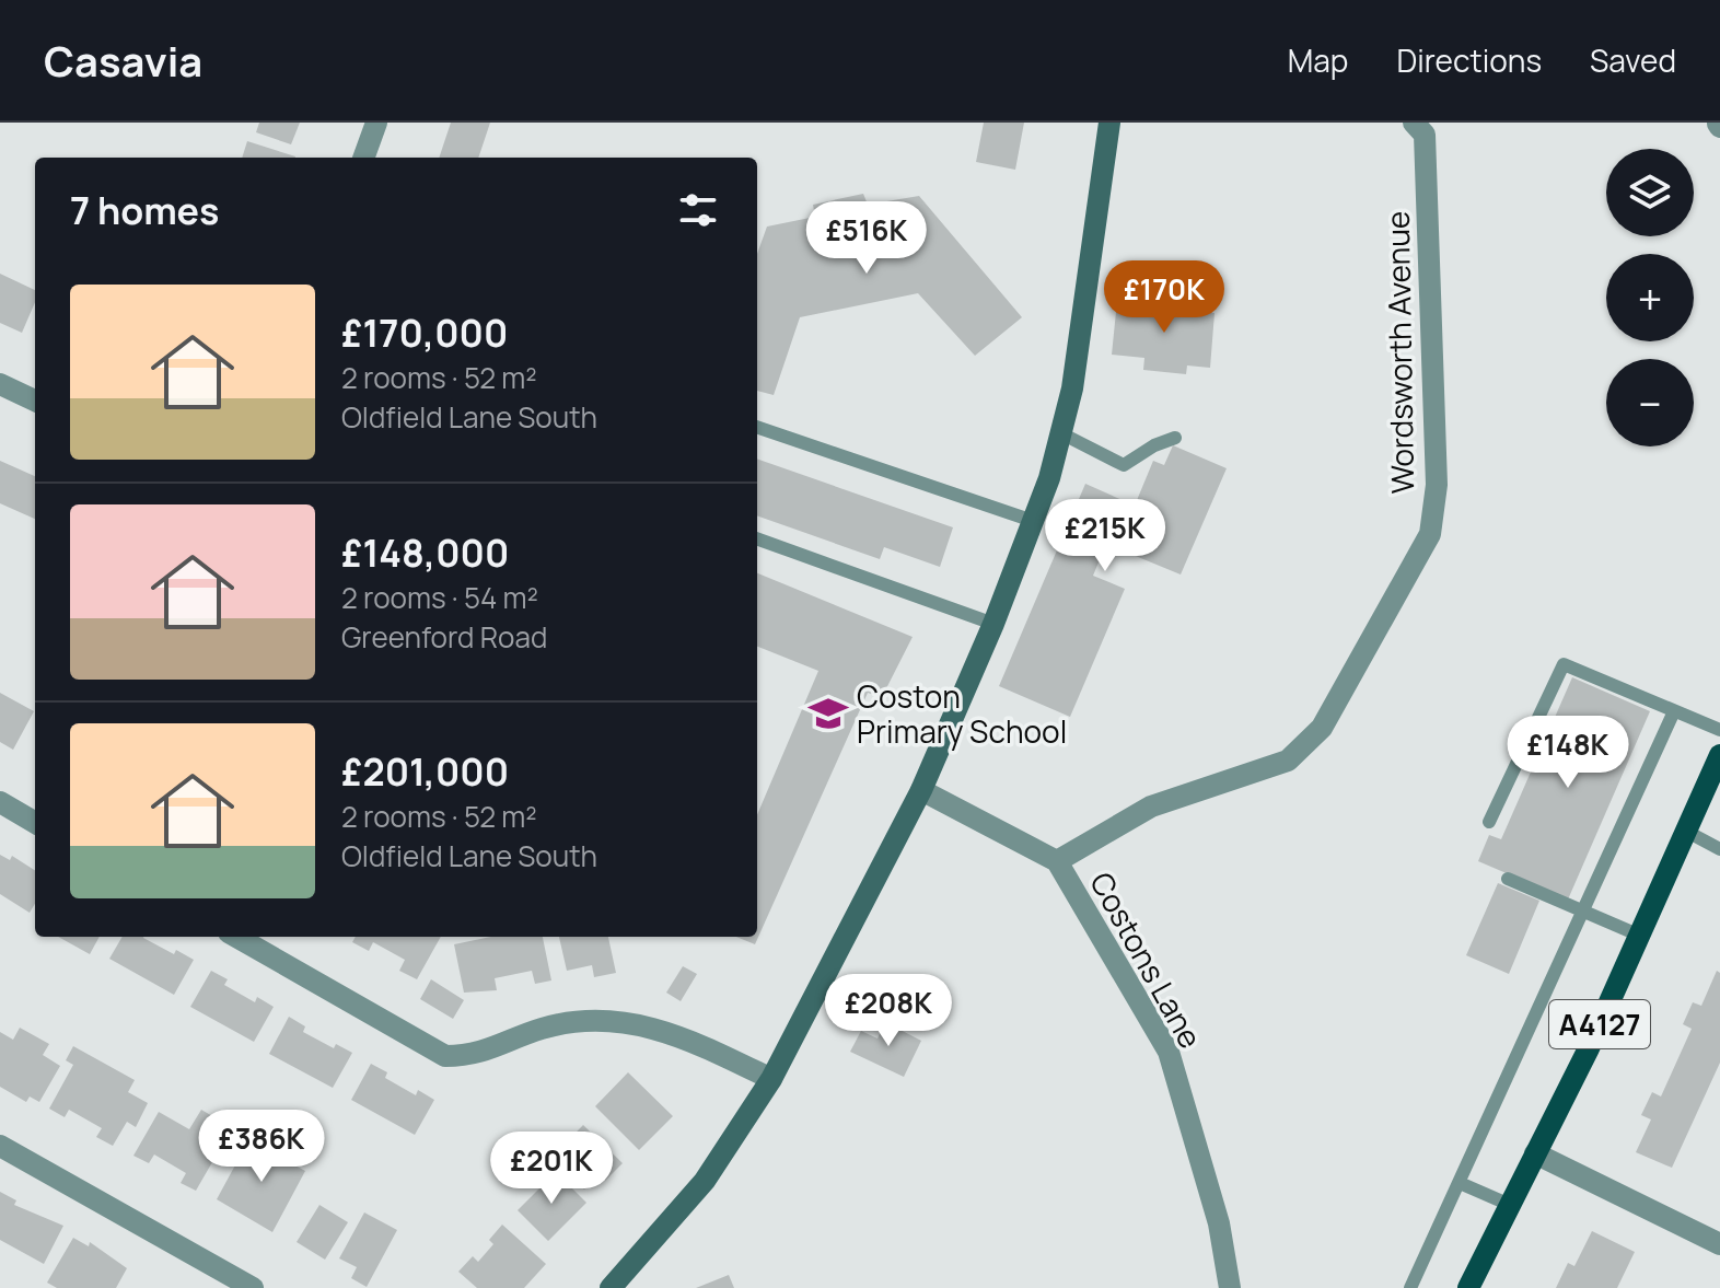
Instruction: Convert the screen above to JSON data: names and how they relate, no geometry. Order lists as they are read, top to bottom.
{
  "streets": {
    "main road": ["A4127"],
    "street": ["Wordsworth Avenue", "Costons Lane"]
  },
  "crossings": [
    ["Wordsworth Avenue", "Costons Lane"]
  ],
  "places": {
    "school or university": ["Coston Primary School"]
  },
  "page": {
    "header": "Casavia",
    "nav": ["Map", "Directions", "Saved"],
    "map_buttons": ["+", "−"],
    "heading": "7 homes",
    "price": [
      "£516K",
      "£170K",
      "£215K",
      "£148K",
      "£208K",
      "£386K",
      "£201K"
    ],
    "list": [
      {
        "name": "£170,000",
        "note": "2 rooms · 52 m² · Oldfield Lane South"
      },
      {
        "name": "£148,000",
        "note": "2 rooms · 54 m² · Greenford Road"
      },
      {
        "name": "£201,000",
        "note": "2 rooms · 52 m² · Oldfield Lane South"
      }
    ]
  }
}
